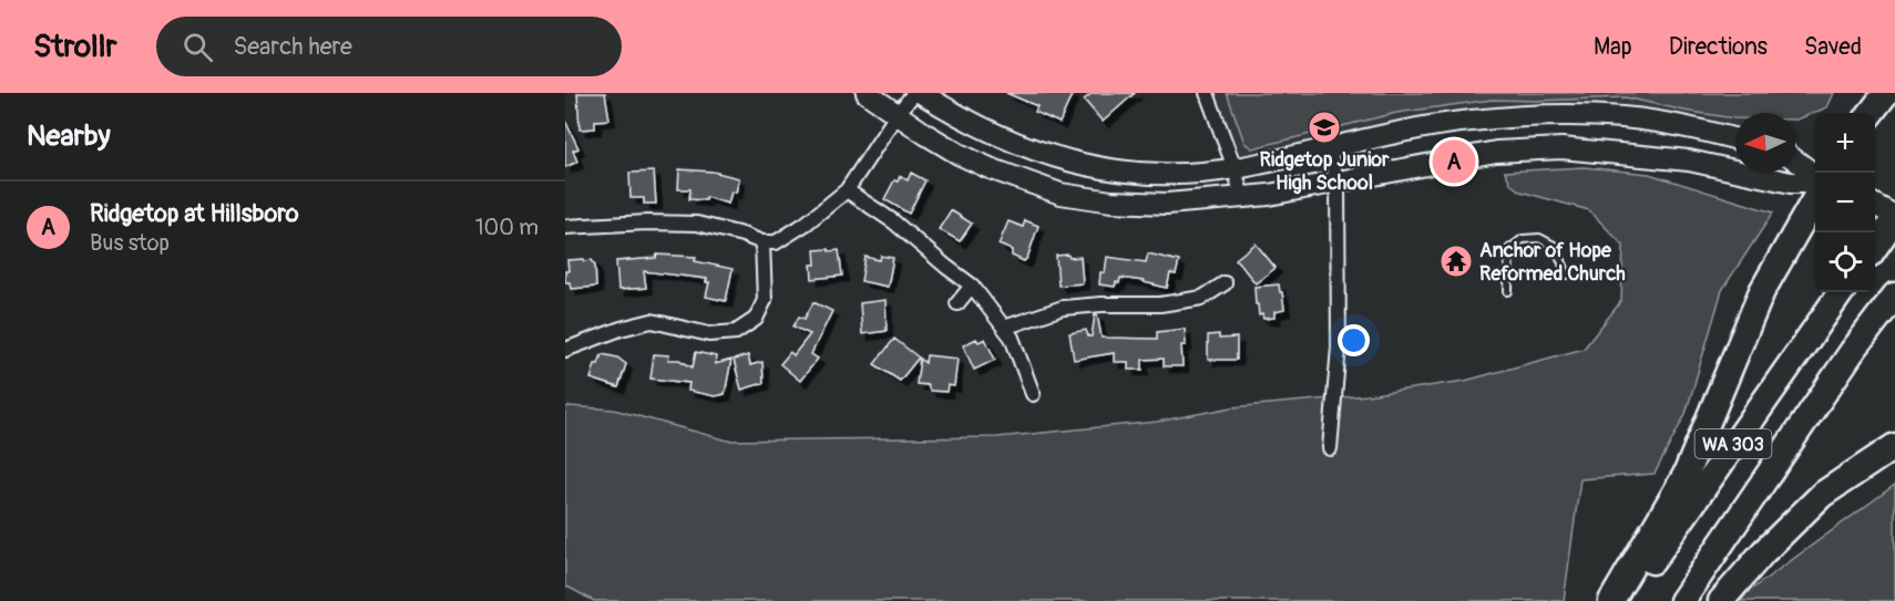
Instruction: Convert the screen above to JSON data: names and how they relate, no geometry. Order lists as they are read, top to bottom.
{
  "streets": {
    "highway": ["WA 303"]
  },
  "places": {
    "school or university": ["Ridgetop Junior High School"],
    "temple": ["Anchor of Hope Reformed Church"]
  },
  "north": "left",
  "page": {
    "header": "Strollr",
    "search": "Search here",
    "nav": ["Map", "Directions", "Saved"],
    "heading": "Nearby",
    "map_buttons": ["+", "−"],
    "pins": "A",
    "list": [
      {
        "mark": "A",
        "name": "Ridgetop at Hillsboro",
        "note": "Bus stop",
        "value": "100 m"
      }
    ]
  }
}
